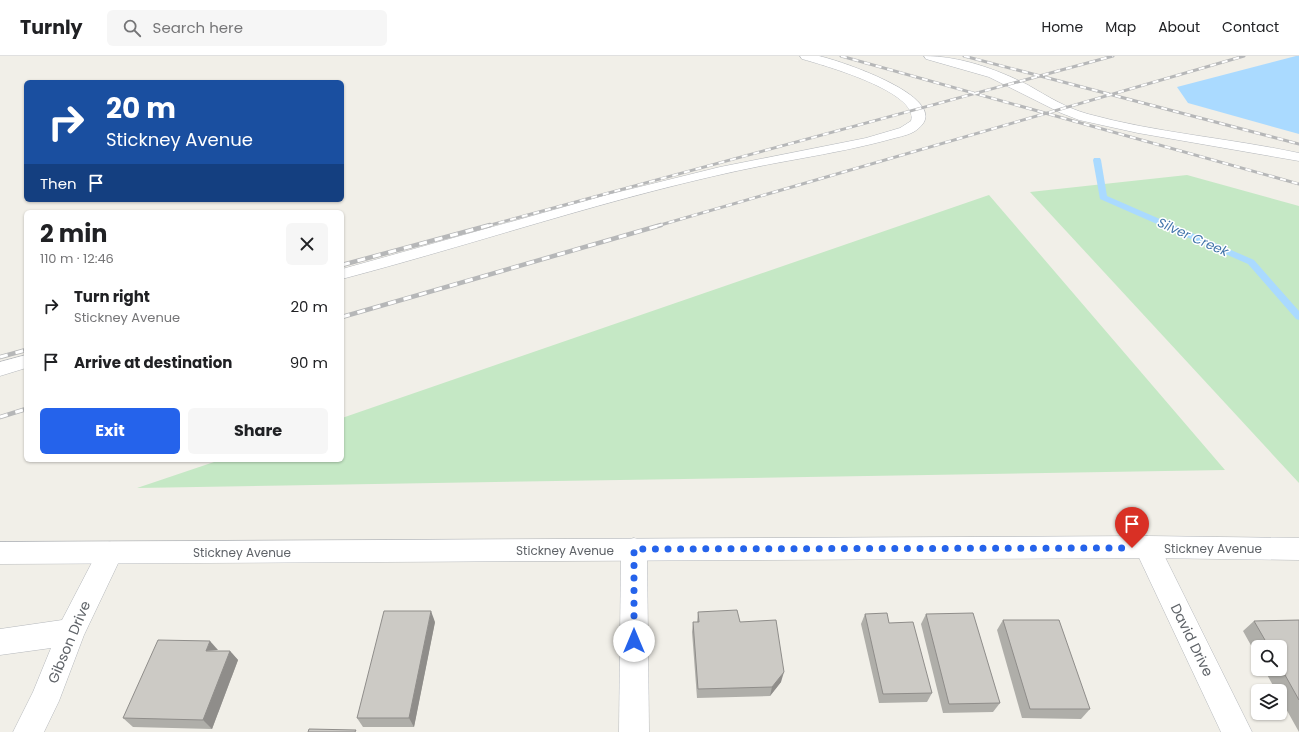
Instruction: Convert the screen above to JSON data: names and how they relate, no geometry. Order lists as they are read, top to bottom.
{
  "streets": {
    "street": ["Stickney Avenue", "David Drive", "Gibson Drive"]
  },
  "crossings": [
    ["Stickney Avenue", "David Drive"],
    ["Stickney Avenue", "Gibson Drive"]
  ],
  "water": ["Silver Creek"],
  "page": {
    "header": "Turnly",
    "search": "Search here",
    "nav": [
      "Home",
      "Map",
      "About",
      "Contact"
    ],
    "turn": ["20 m", "Stickney Avenue"],
    "then": "Then",
    "heading": ["2 min", "110 m · 12:46"],
    "list": [
      {
        "name": "Turn right",
        "note": "Stickney Avenue",
        "value": "20 m"
      },
      {
        "name": "Arrive at destination",
        "value": "90 m"
      }
    ],
    "buttons": ["Exit", "Share"]
  }
}
